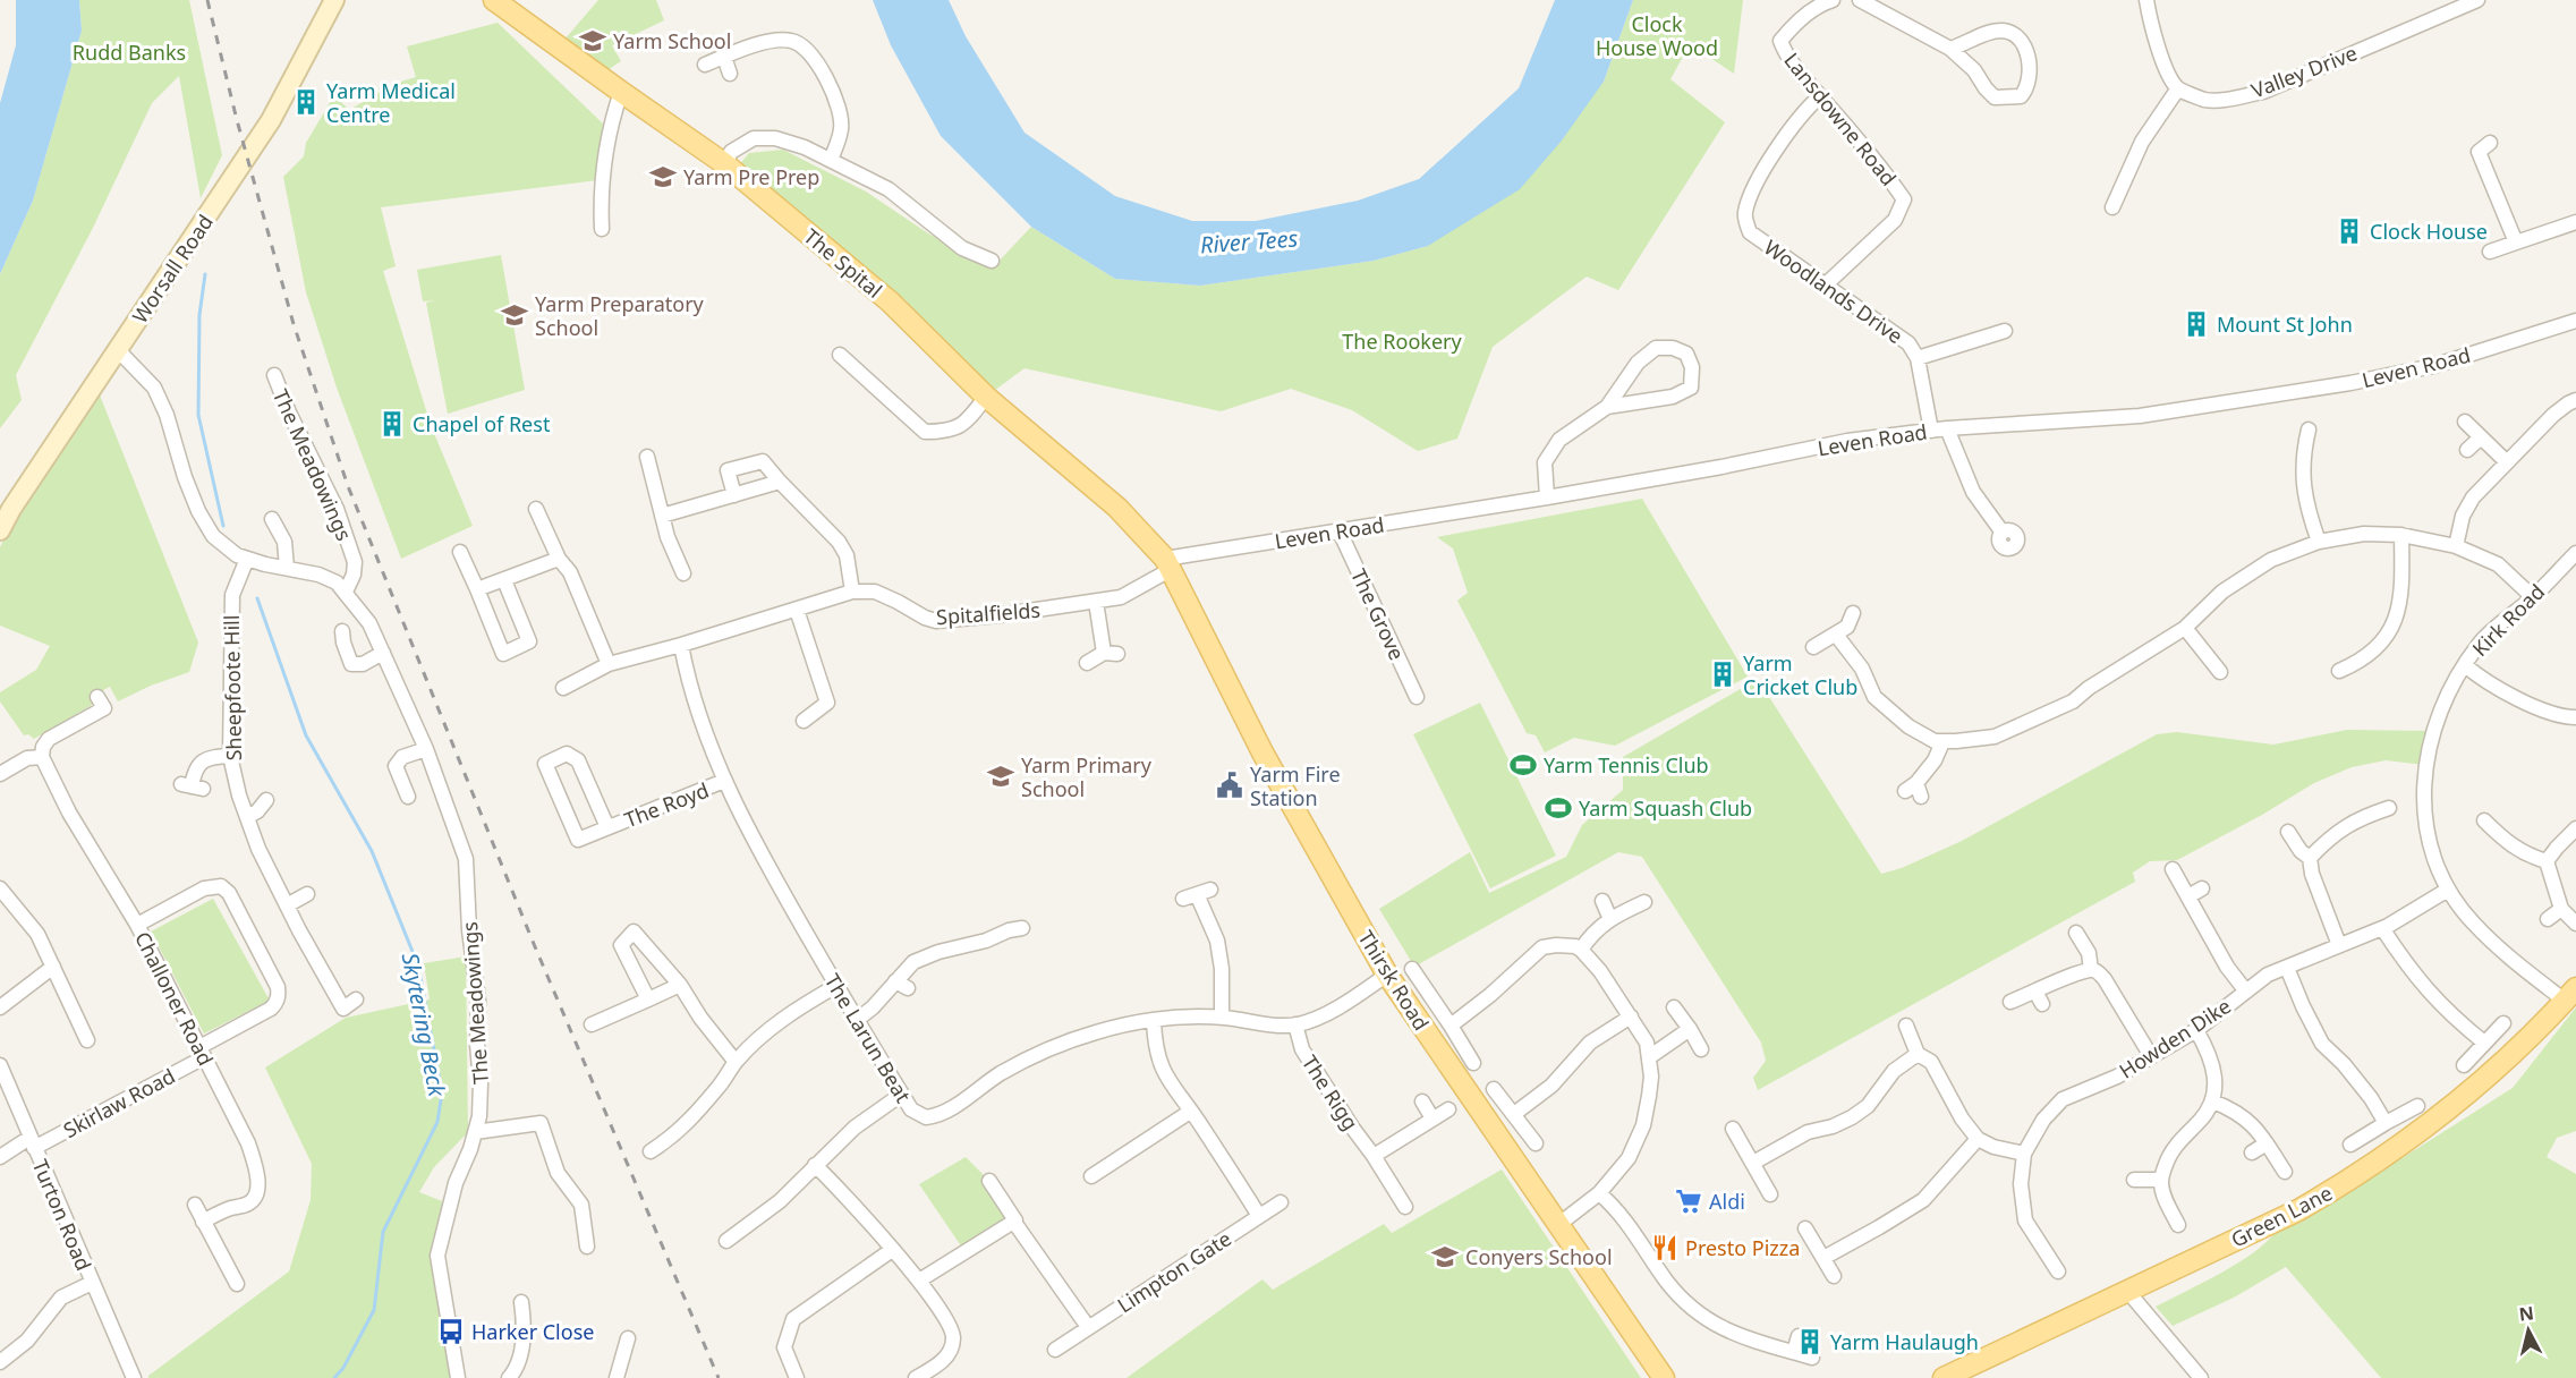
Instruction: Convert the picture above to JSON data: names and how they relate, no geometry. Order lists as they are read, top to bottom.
{
  "streets": {
    "main road": [
      "The Spital",
      "Worsall Road",
      "Thirsk Road",
      "Green Lane"
    ],
    "street": [
      "Valley Drive",
      "Lansdowne Road",
      "Woodlands Drive",
      "Leven Road",
      "The Meadowings",
      "Spitalfields",
      "The Grove",
      "Kirk Road",
      "Sheepfoote Hill",
      "The Royd",
      "Challoner Road",
      "The Larun Beat",
      "Howden Dike",
      "The Rigg",
      "Skirlaw Road",
      "Turton Road",
      "Limpton Gate"
    ]
  },
  "crossings": [
    ["Lansdowne Road", "Woodlands Drive"],
    ["The Spital", "Leven Road"],
    ["The Spital", "Spitalfields"],
    ["The Spital", "Thirsk Road"],
    ["Worsall Road", "The Meadowings"],
    ["Woodlands Drive", "Leven Road"],
    ["Leven Road", "Spitalfields"],
    ["Leven Road", "The Grove"],
    ["Leven Road", "Thirsk Road"],
    ["The Meadowings", "Sheepfoote Hill"],
    ["Spitalfields", "Thirsk Road"],
    ["Spitalfields", "The Larun Beat"],
    ["Kirk Road", "Howden Dike"],
    ["Kirk Road", "Green Lane"],
    ["The Royd", "The Larun Beat"],
    ["Thirsk Road", "The Larun Beat"],
    ["Challoner Road", "Skirlaw Road"],
    ["The Larun Beat", "The Rigg"],
    ["Skirlaw Road", "Turton Road"]
  ],
  "water": ["River Tees", "Skytering Beck"],
  "parks": ["Clock House Wood", "Rudd Banks", "The Rookery"],
  "places": {
    "school or university": [
      "Yarm School",
      "Yarm Pre Prep",
      "Yarm Preparatory School",
      "Yarm Primary School",
      "Conyers School"
    ],
    "building": [
      "Yarm Medical Centre",
      "Clock House",
      "Mount St John",
      "Chapel of Rest",
      "Yarm Cricket Club",
      "Yarm Haulaugh"
    ],
    "sports": ["Yarm Tennis Club", "Yarm Squash Club"],
    "public building": ["Yarm Fire Station"],
    "supermarket": ["Aldi"],
    "restaurant": ["Presto Pizza"],
    "bus stop": ["Harker Close"]
  },
  "north": "top"
}
